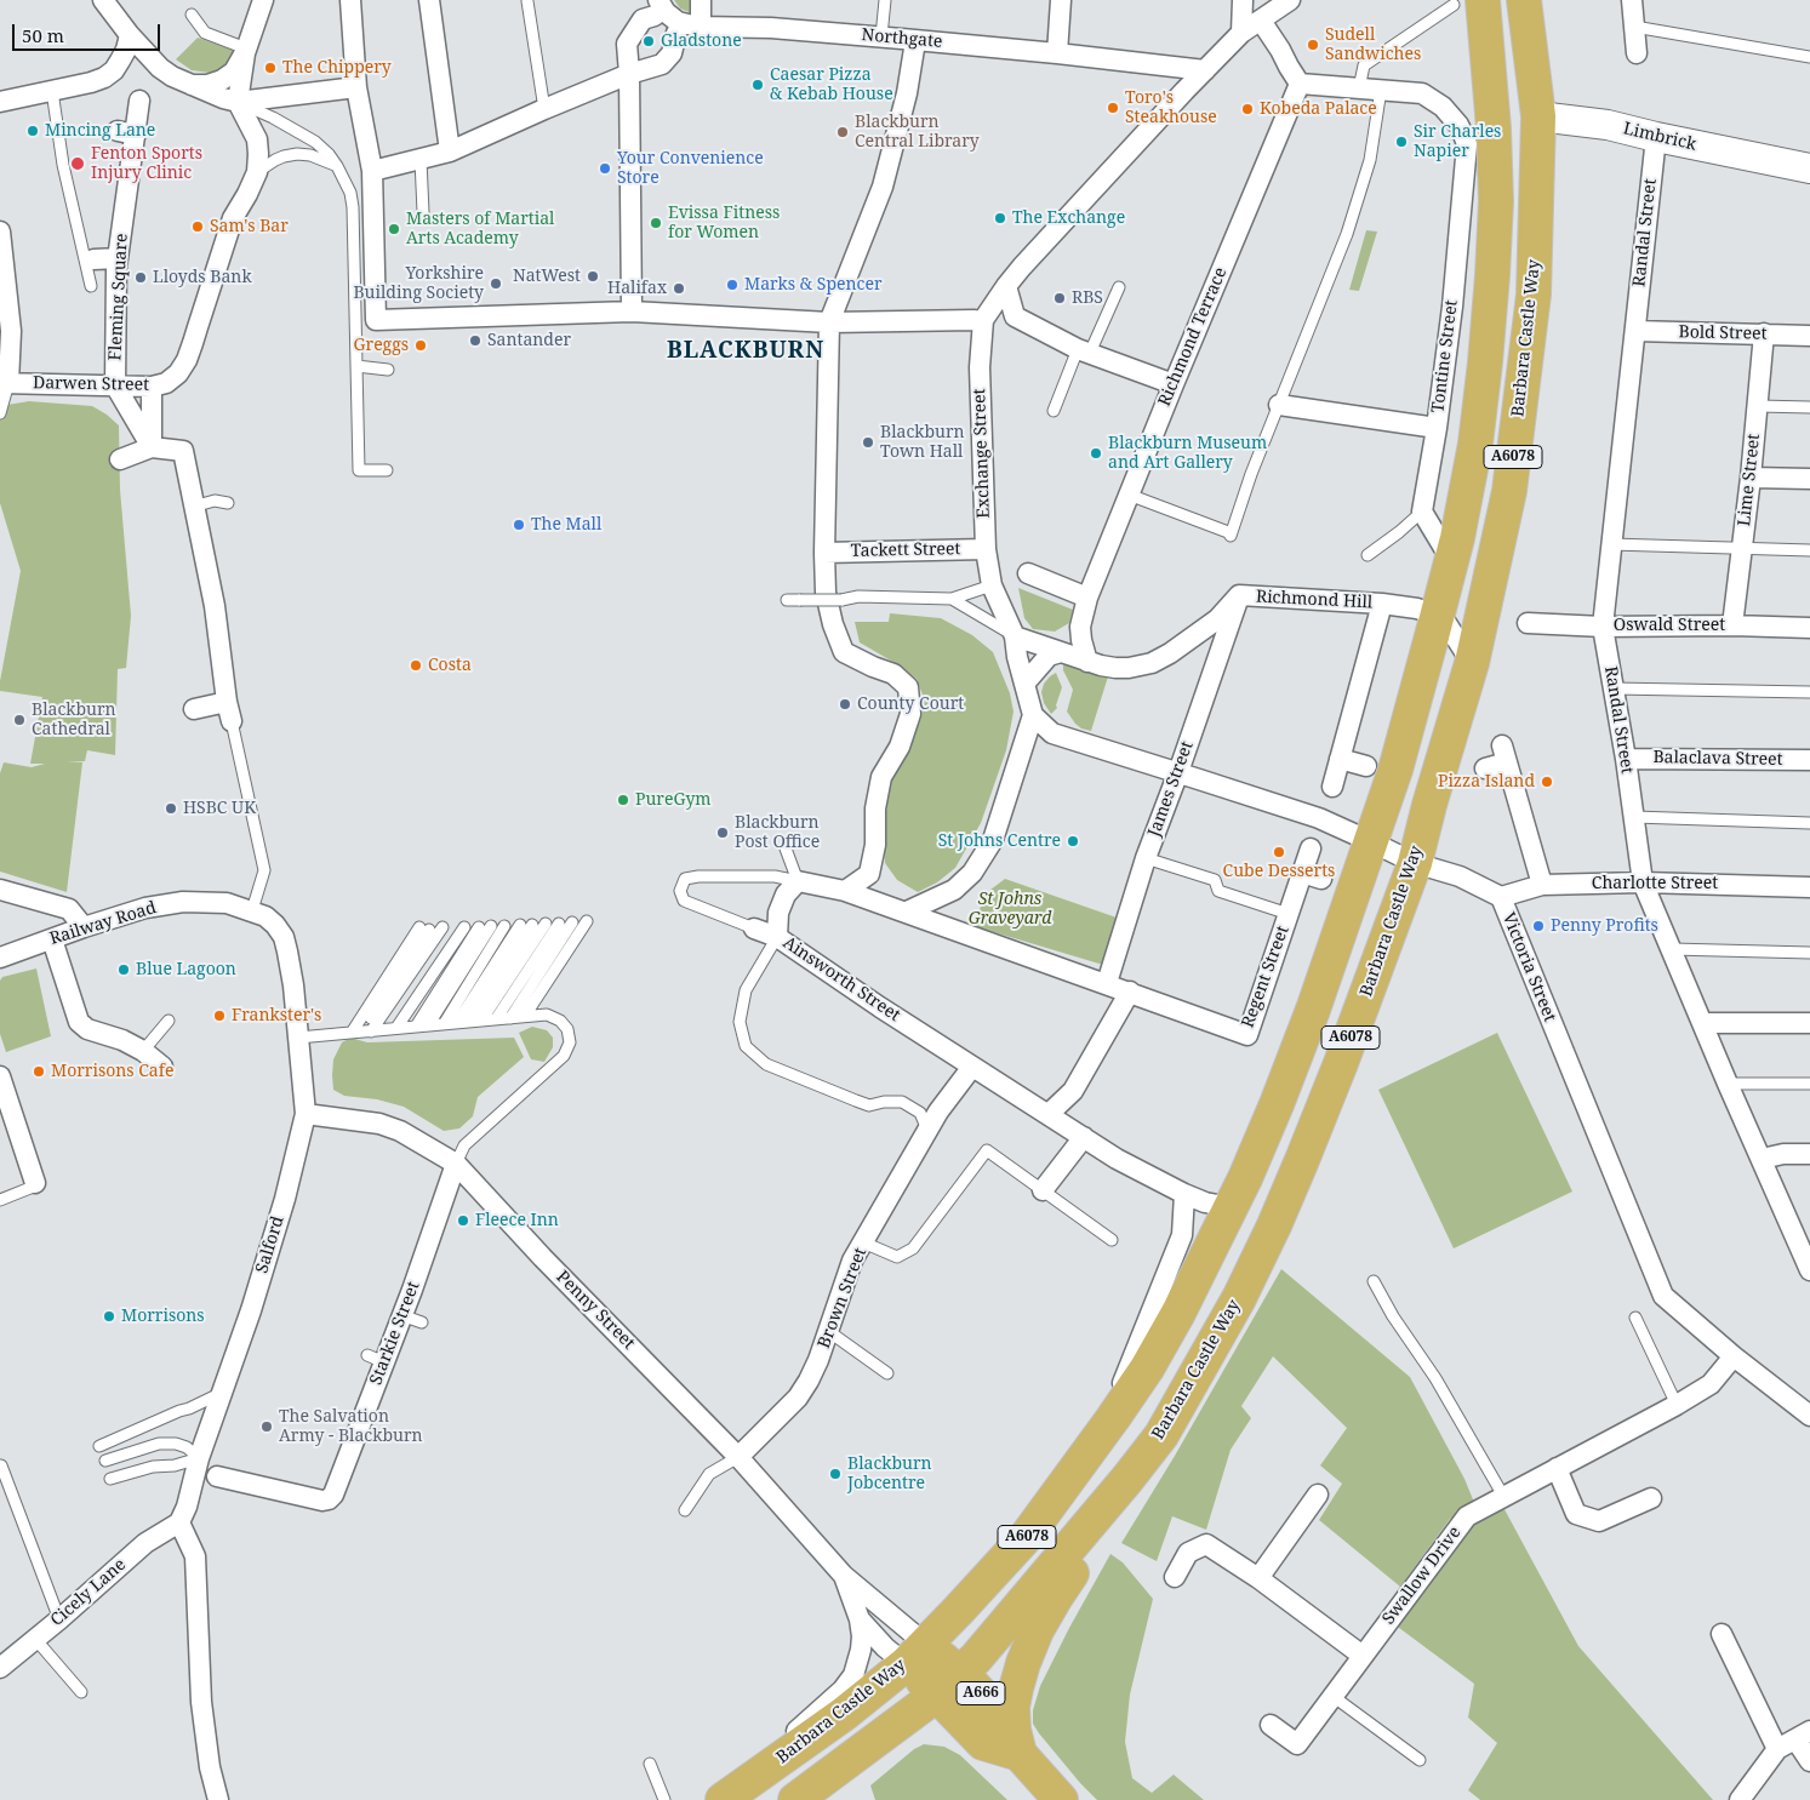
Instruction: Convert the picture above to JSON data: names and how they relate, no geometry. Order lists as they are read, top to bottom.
{
  "streets": {
    "highway": ["Barbara Castle Way", "A6078", "A666"],
    "main road": ["Limbrick"],
    "street": [
      "Northgate",
      "Randal Street",
      "Fleming Square",
      "Bold Street",
      "Richmond Terrace",
      "Tontine Street",
      "Darwen Street",
      "Exchange Street",
      "Lime Street",
      "Tackett Street",
      "Richmond Hill",
      "Oswald Street",
      "Balaclava Street",
      "James Street",
      "Charlotte Street",
      "Railway Road",
      "Victoria Street",
      "Regent Street",
      "Ainsworth Street",
      "Salford",
      "Brown Street",
      "Penny Street",
      "Starkie Street",
      "Swallow Drive",
      "Cicely Lane"
    ]
  },
  "crossings": [
    ["Limbrick", "Randal Street"],
    ["Limbrick", "Barbara Castle Way"],
    ["Randal Street", "Bold Street"],
    ["Randal Street", "Oswald Street"],
    ["Randal Street", "Balaclava Street"],
    ["Randal Street", "Charlotte Street"],
    ["Fleming Square", "Darwen Street"],
    ["Bold Street", "Lime Street"],
    ["Richmond Terrace", "Richmond Hill"],
    ["Barbara Castle Way", "A6078"],
    ["Barbara Castle Way", "Richmond Hill"],
    ["Barbara Castle Way", "Victoria Street"],
    ["Barbara Castle Way", "Ainsworth Street"],
    ["Barbara Castle Way", "Penny Street"],
    ["Barbara Castle Way", "A666"],
    ["Exchange Street", "Tackett Street"],
    ["Exchange Street", "Richmond Hill"],
    ["Exchange Street", "Victoria Street"],
    ["Lime Street", "Oswald Street"],
    ["Richmond Hill", "James Street"],
    ["James Street", "Victoria Street"],
    ["Charlotte Street", "Victoria Street"],
    ["Railway Road", "Salford"],
    ["Victoria Street", "Swallow Drive"],
    ["Ainsworth Street", "Brown Street"],
    ["Salford", "Penny Street"],
    ["Salford", "Cicely Lane"],
    ["Brown Street", "Penny Street"],
    ["Penny Street", "Starkie Street"],
    ["Penny Street", "A666"]
  ],
  "districts": ["BLACKBURN"],
  "parks": ["St Johns Graveyard"],
  "places": [
    "Gladstone",
    "Sudell Sandwiches",
    "The Chippery",
    "Caesar Pizza & Kebab House",
    "Toro's Steakhouse",
    "Kobeda Palace",
    "Mincing Lane",
    "Blackburn Central Library",
    "Sir Charles Napier",
    "Fenton Sports Injury Clinic",
    "Your Convenience Store",
    "The Exchange",
    "Evissa Fitness for Women",
    "Sam's Bar",
    "Masters of Martial Arts Academy",
    "NatWest",
    "Lloyds Bank",
    "Yorkshire Building Society",
    "Marks & Spencer",
    "Halifax",
    "RBS",
    "Santander",
    "Greggs",
    "Blackburn Town Hall",
    "Blackburn Museum and Art Gallery",
    "The Mall",
    "Costa",
    "County Court",
    "Blackburn Cathedral",
    "Pizza Island",
    "PureGym",
    "HSBC UK",
    "Blackburn Post Office",
    "St Johns Centre",
    "Cube Desserts",
    "Penny Profits",
    "Blue Lagoon",
    "Frankster's",
    "Morrisons Cafe",
    "Fleece Inn",
    "Morrisons",
    "The Salvation Army - Blackburn",
    "Blackburn Jobcentre"
  ],
  "scale_bar": "50 m"
}
